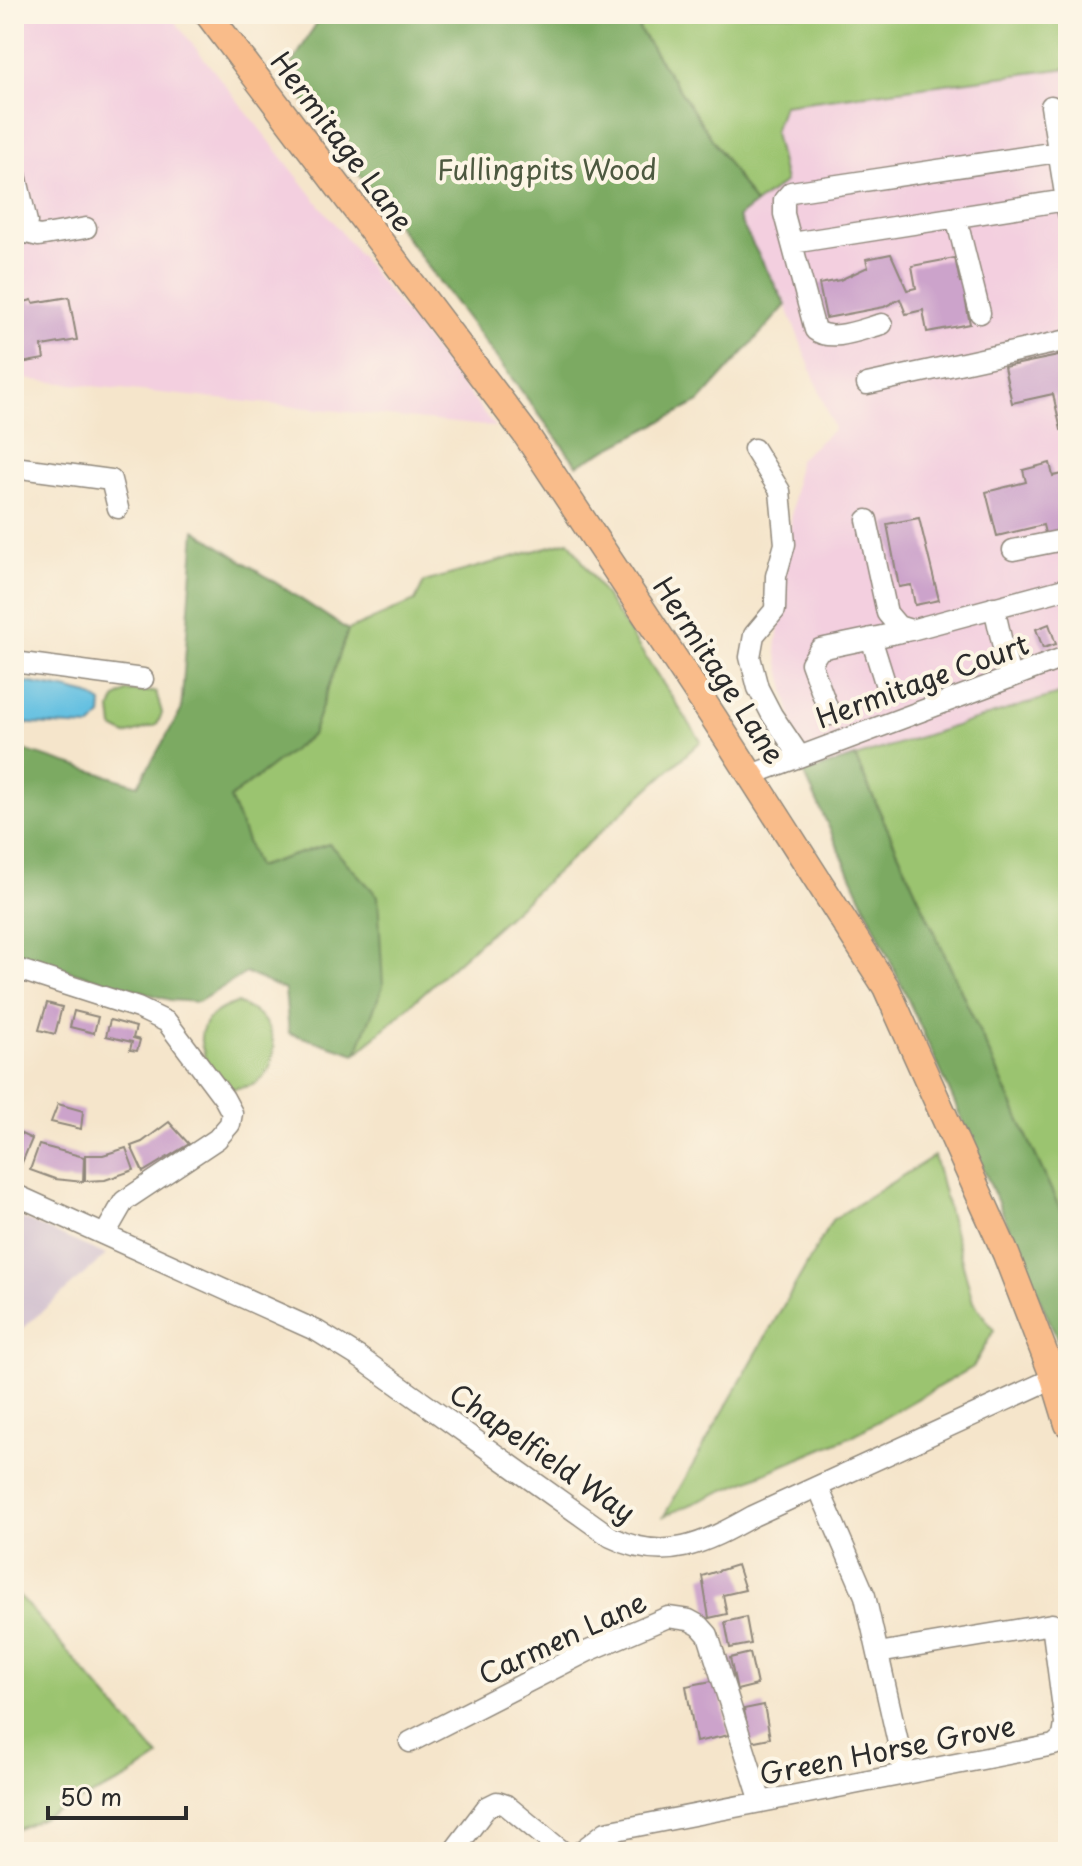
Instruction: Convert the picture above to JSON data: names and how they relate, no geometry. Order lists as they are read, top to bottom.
{
  "streets": {
    "main road": ["Hermitage Lane"],
    "street": [
      "Hermitage Court",
      "Chapelfield Way",
      "Carmen Lane",
      "Green Horse Grove"
    ]
  },
  "crossings": [
    ["Hermitage Lane", "Hermitage Court"],
    ["Hermitage Lane", "Chapelfield Way"],
    ["Carmen Lane", "Green Horse Grove"]
  ],
  "parks": ["Fullingpits Wood"],
  "scale_bar": "50 m"
}
